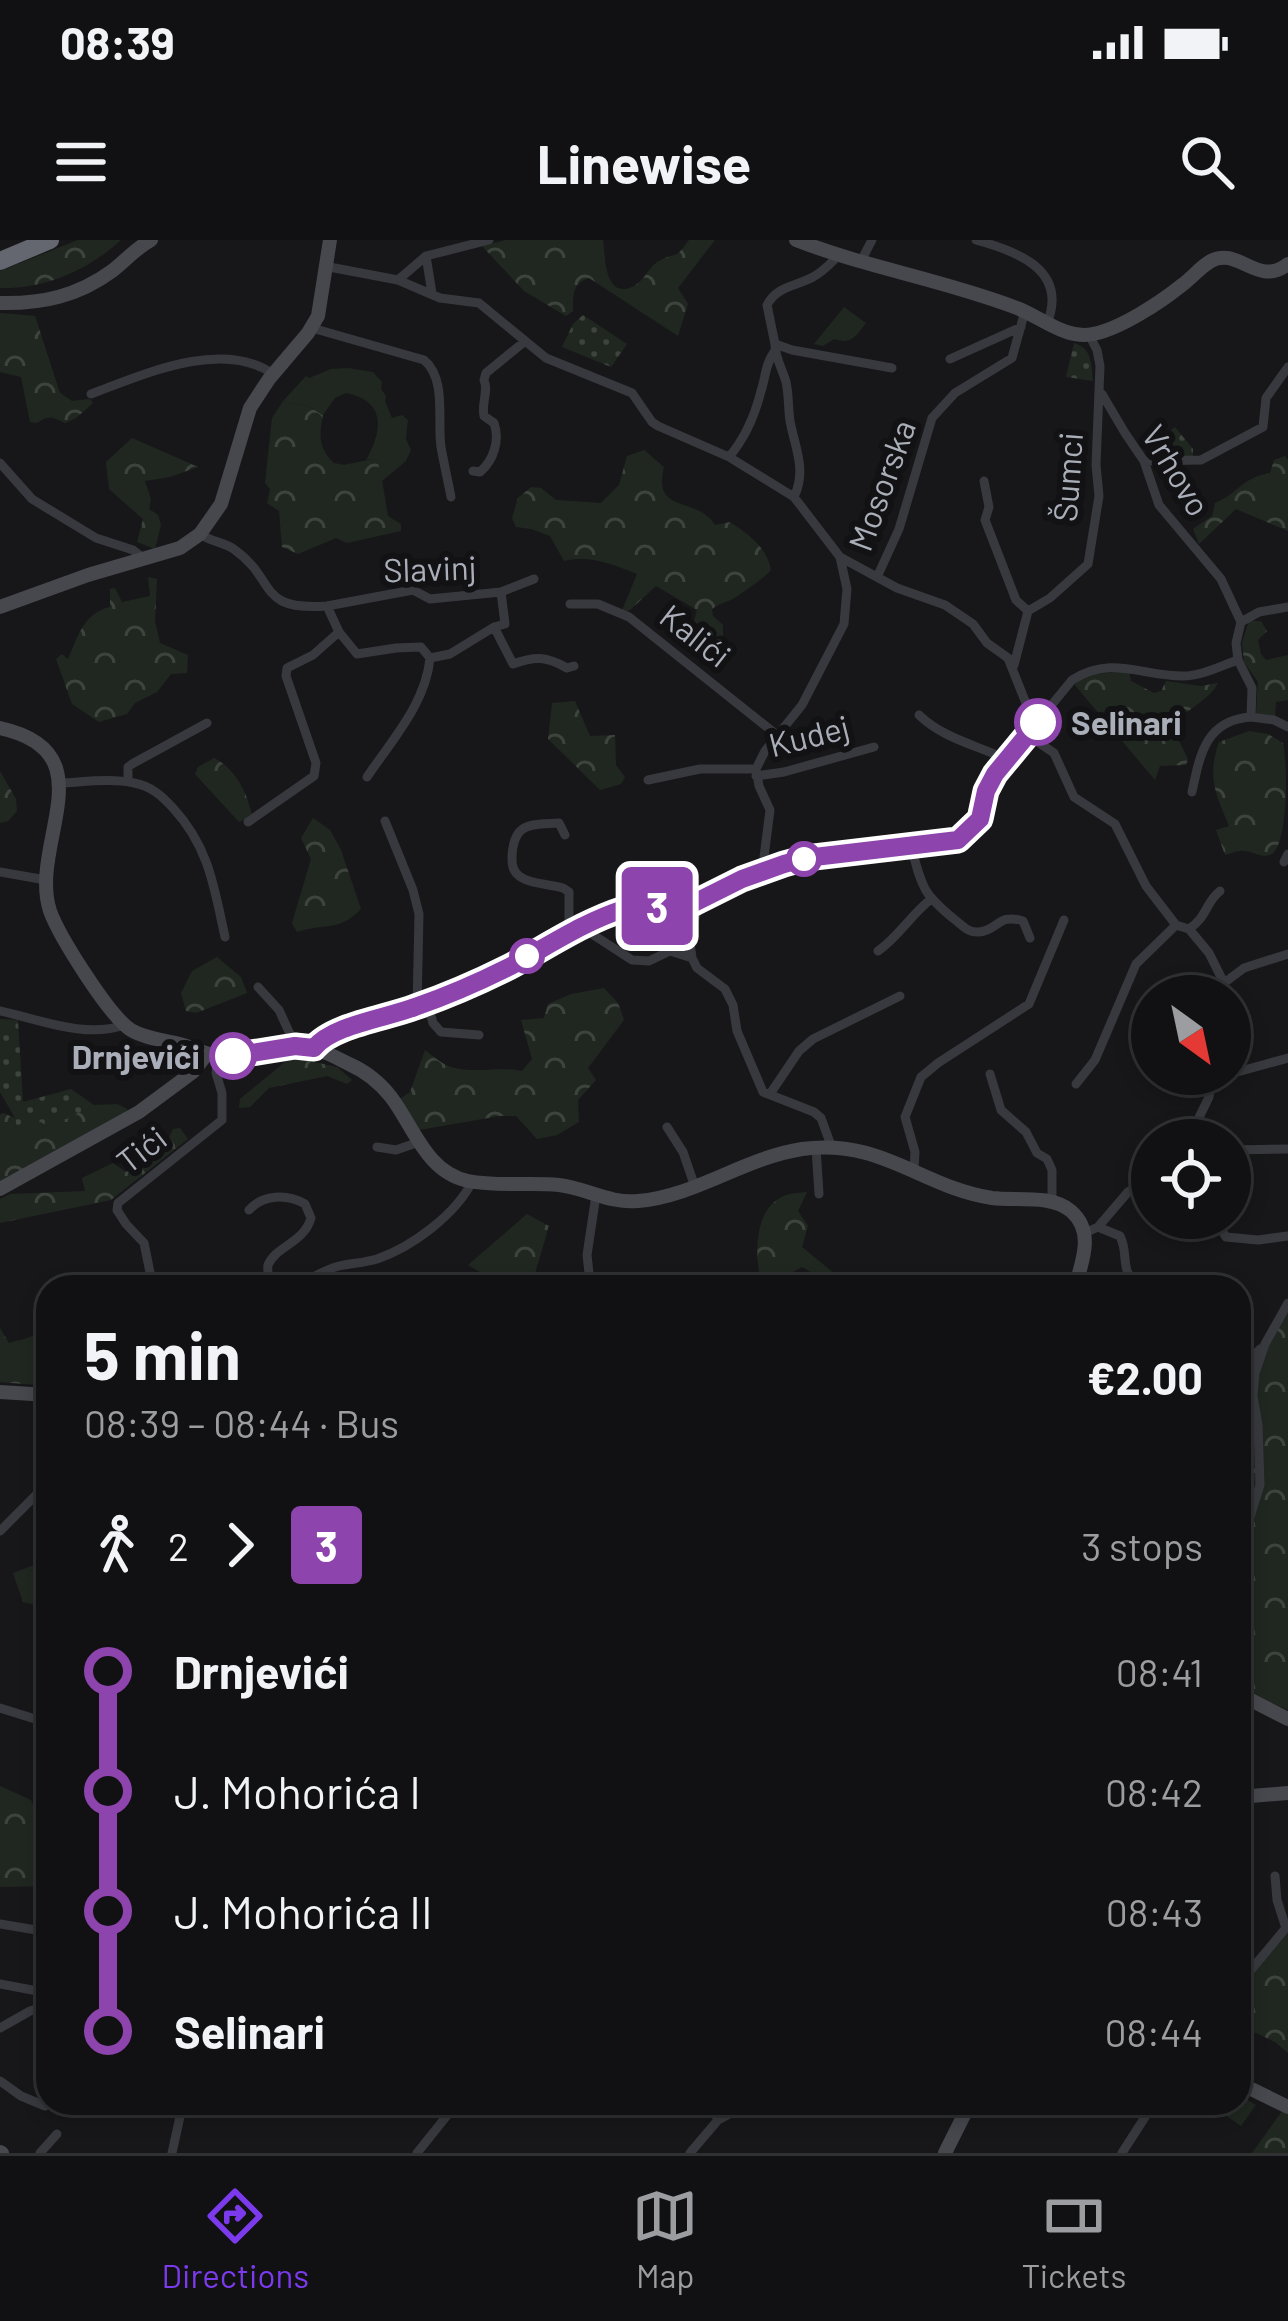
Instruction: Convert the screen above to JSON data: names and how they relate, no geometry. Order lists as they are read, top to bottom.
{
  "streets": {
    "street": [
      "Vrhovo",
      "Šumci",
      "Mosorska",
      "Slavinj",
      "Kalići",
      "Kudej",
      "Tići"
    ]
  },
  "crossings": [
    ["Vrhovo", "Šumci"]
  ],
  "places": ["Selinari", "Drnjevići"],
  "lines": ["bus line 3"],
  "north": "bottom right",
  "page": {
    "status": "08:39",
    "header": "Linewise",
    "on_map": "3",
    "heading": ["5 min", "08:39 – 08:44 · Bus", "€2.00"],
    "legs": ["2", "3", "3 stops"],
    "list": [
      {
        "name": "Drnjevići",
        "value": "08:41"
      },
      {
        "name": "J. Mohorića I",
        "value": "08:42"
      },
      {
        "name": "J. Mohorića II",
        "value": "08:43"
      },
      {
        "name": "Selinari",
        "value": "08:44"
      }
    ],
    "tabs": ["Directions", "Map", "Tickets"]
  }
}
